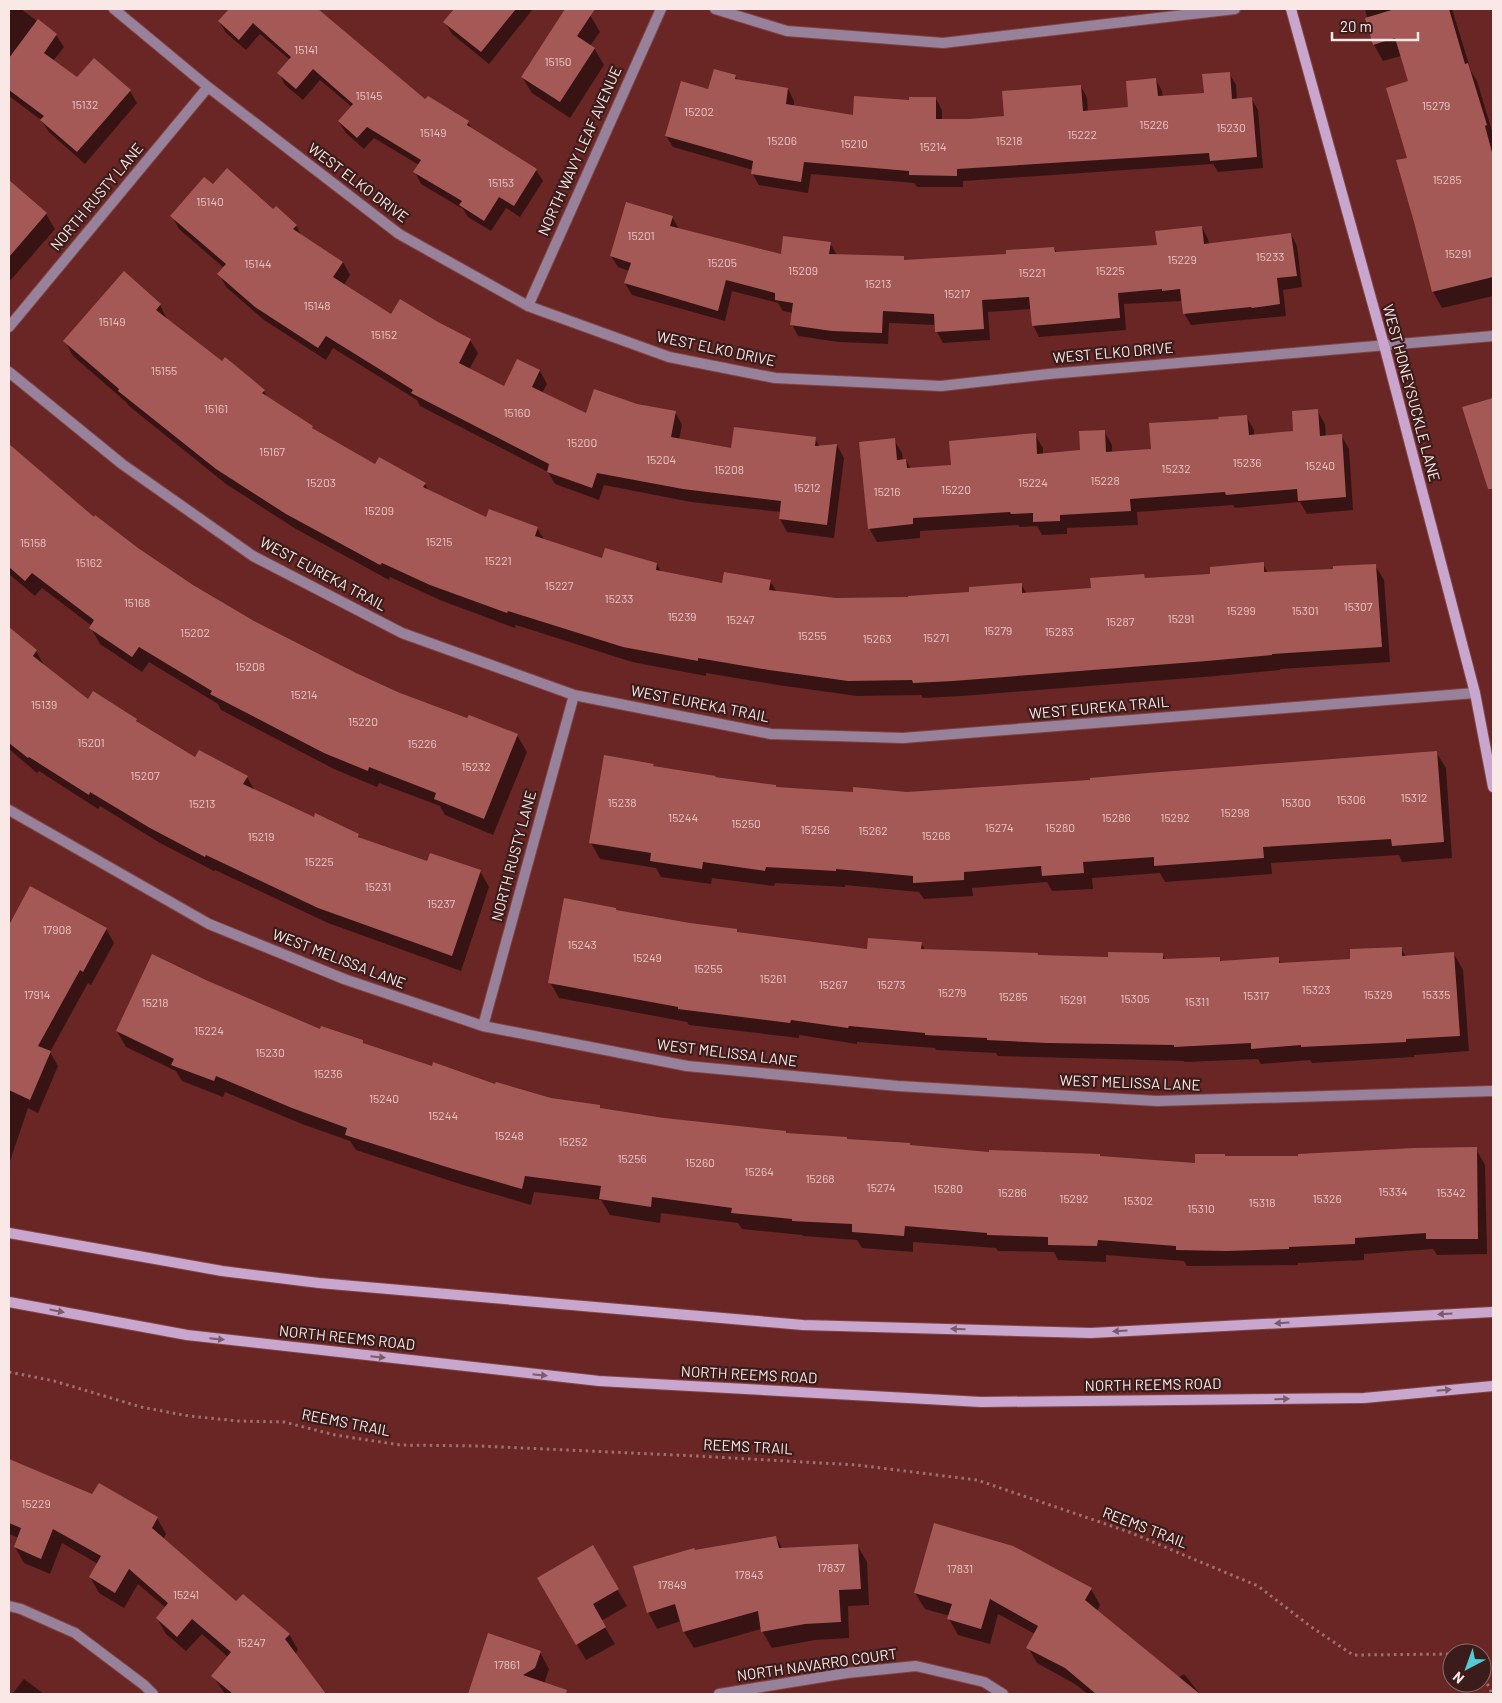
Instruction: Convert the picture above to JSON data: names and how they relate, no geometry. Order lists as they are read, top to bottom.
{
  "streets": {
    "main road": ["WEST HONEYSUCKLE LANE", "NORTH REEMS ROAD"],
    "street": [
      "NORTH WAVY LEAF AVENUE",
      "WEST ELKO DRIVE",
      "NORTH RUSTY LANE",
      "WEST EUREKA TRAIL",
      "WEST MELISSA LANE",
      "NORTH NAVARRO COURT"
    ],
    "path": ["REEMS TRAIL"]
  },
  "crossings": [
    ["NORTH WAVY LEAF AVENUE", "WEST ELKO DRIVE"],
    ["WEST ELKO DRIVE", "NORTH RUSTY LANE"],
    ["WEST ELKO DRIVE", "WEST HONEYSUCKLE LANE"],
    ["NORTH RUSTY LANE", "WEST EUREKA TRAIL"],
    ["NORTH RUSTY LANE", "WEST MELISSA LANE"],
    ["WEST HONEYSUCKLE LANE", "WEST EUREKA TRAIL"]
  ],
  "house_numbers": [
    "15141",
    "15150",
    "15145",
    "15132",
    "15279",
    "15202",
    "15226",
    "15230",
    "15149",
    "15222",
    "15206",
    "15218",
    "15210",
    "15214",
    "15285",
    "15153",
    "15140",
    "15201",
    "15291",
    "15233",
    "15229",
    "15205",
    "15144",
    "15209",
    "15225",
    "15221",
    "15213",
    "15217",
    "15148",
    "15149",
    "15152",
    "15155",
    "15161",
    "15160",
    "15200",
    "15167",
    "15204",
    "15236",
    "15240",
    "15232",
    "15208",
    "15228",
    "15203",
    "15224",
    "15212",
    "15220",
    "15216",
    "15209",
    "15215",
    "15158",
    "15221",
    "15162",
    "15227",
    "15233",
    "15168",
    "15307",
    "15299",
    "15301",
    "15239",
    "15291",
    "15247",
    "15287",
    "15279",
    "15283",
    "15202",
    "15255",
    "15271",
    "15263",
    "15208",
    "15214",
    "15139",
    "15220",
    "15201",
    "15226",
    "15232",
    "15207",
    "15312",
    "15306",
    "15238",
    "15300",
    "15213",
    "15298",
    "15244",
    "15286",
    "15292",
    "15250",
    "15274",
    "15280",
    "15256",
    "15262",
    "15268",
    "15219",
    "15225",
    "15231",
    "15237",
    "17908",
    "15243",
    "15249",
    "15255",
    "15261",
    "15267",
    "15273",
    "15323",
    "15279",
    "17914",
    "15329",
    "15335",
    "15317",
    "15285",
    "15305",
    "15291",
    "15311",
    "15218",
    "15224",
    "15230",
    "15236",
    "15240",
    "15244",
    "15248",
    "15252",
    "15256",
    "15260",
    "15264",
    "15268",
    "15274",
    "15280",
    "15334",
    "15286",
    "15342",
    "15292",
    "15326",
    "15302",
    "15318",
    "15310",
    "15229",
    "17837",
    "17831",
    "17843",
    "17849",
    "15241",
    "15247",
    "17861"
  ],
  "scale_bar": "20 m",
  "north": "bottom left"
}
